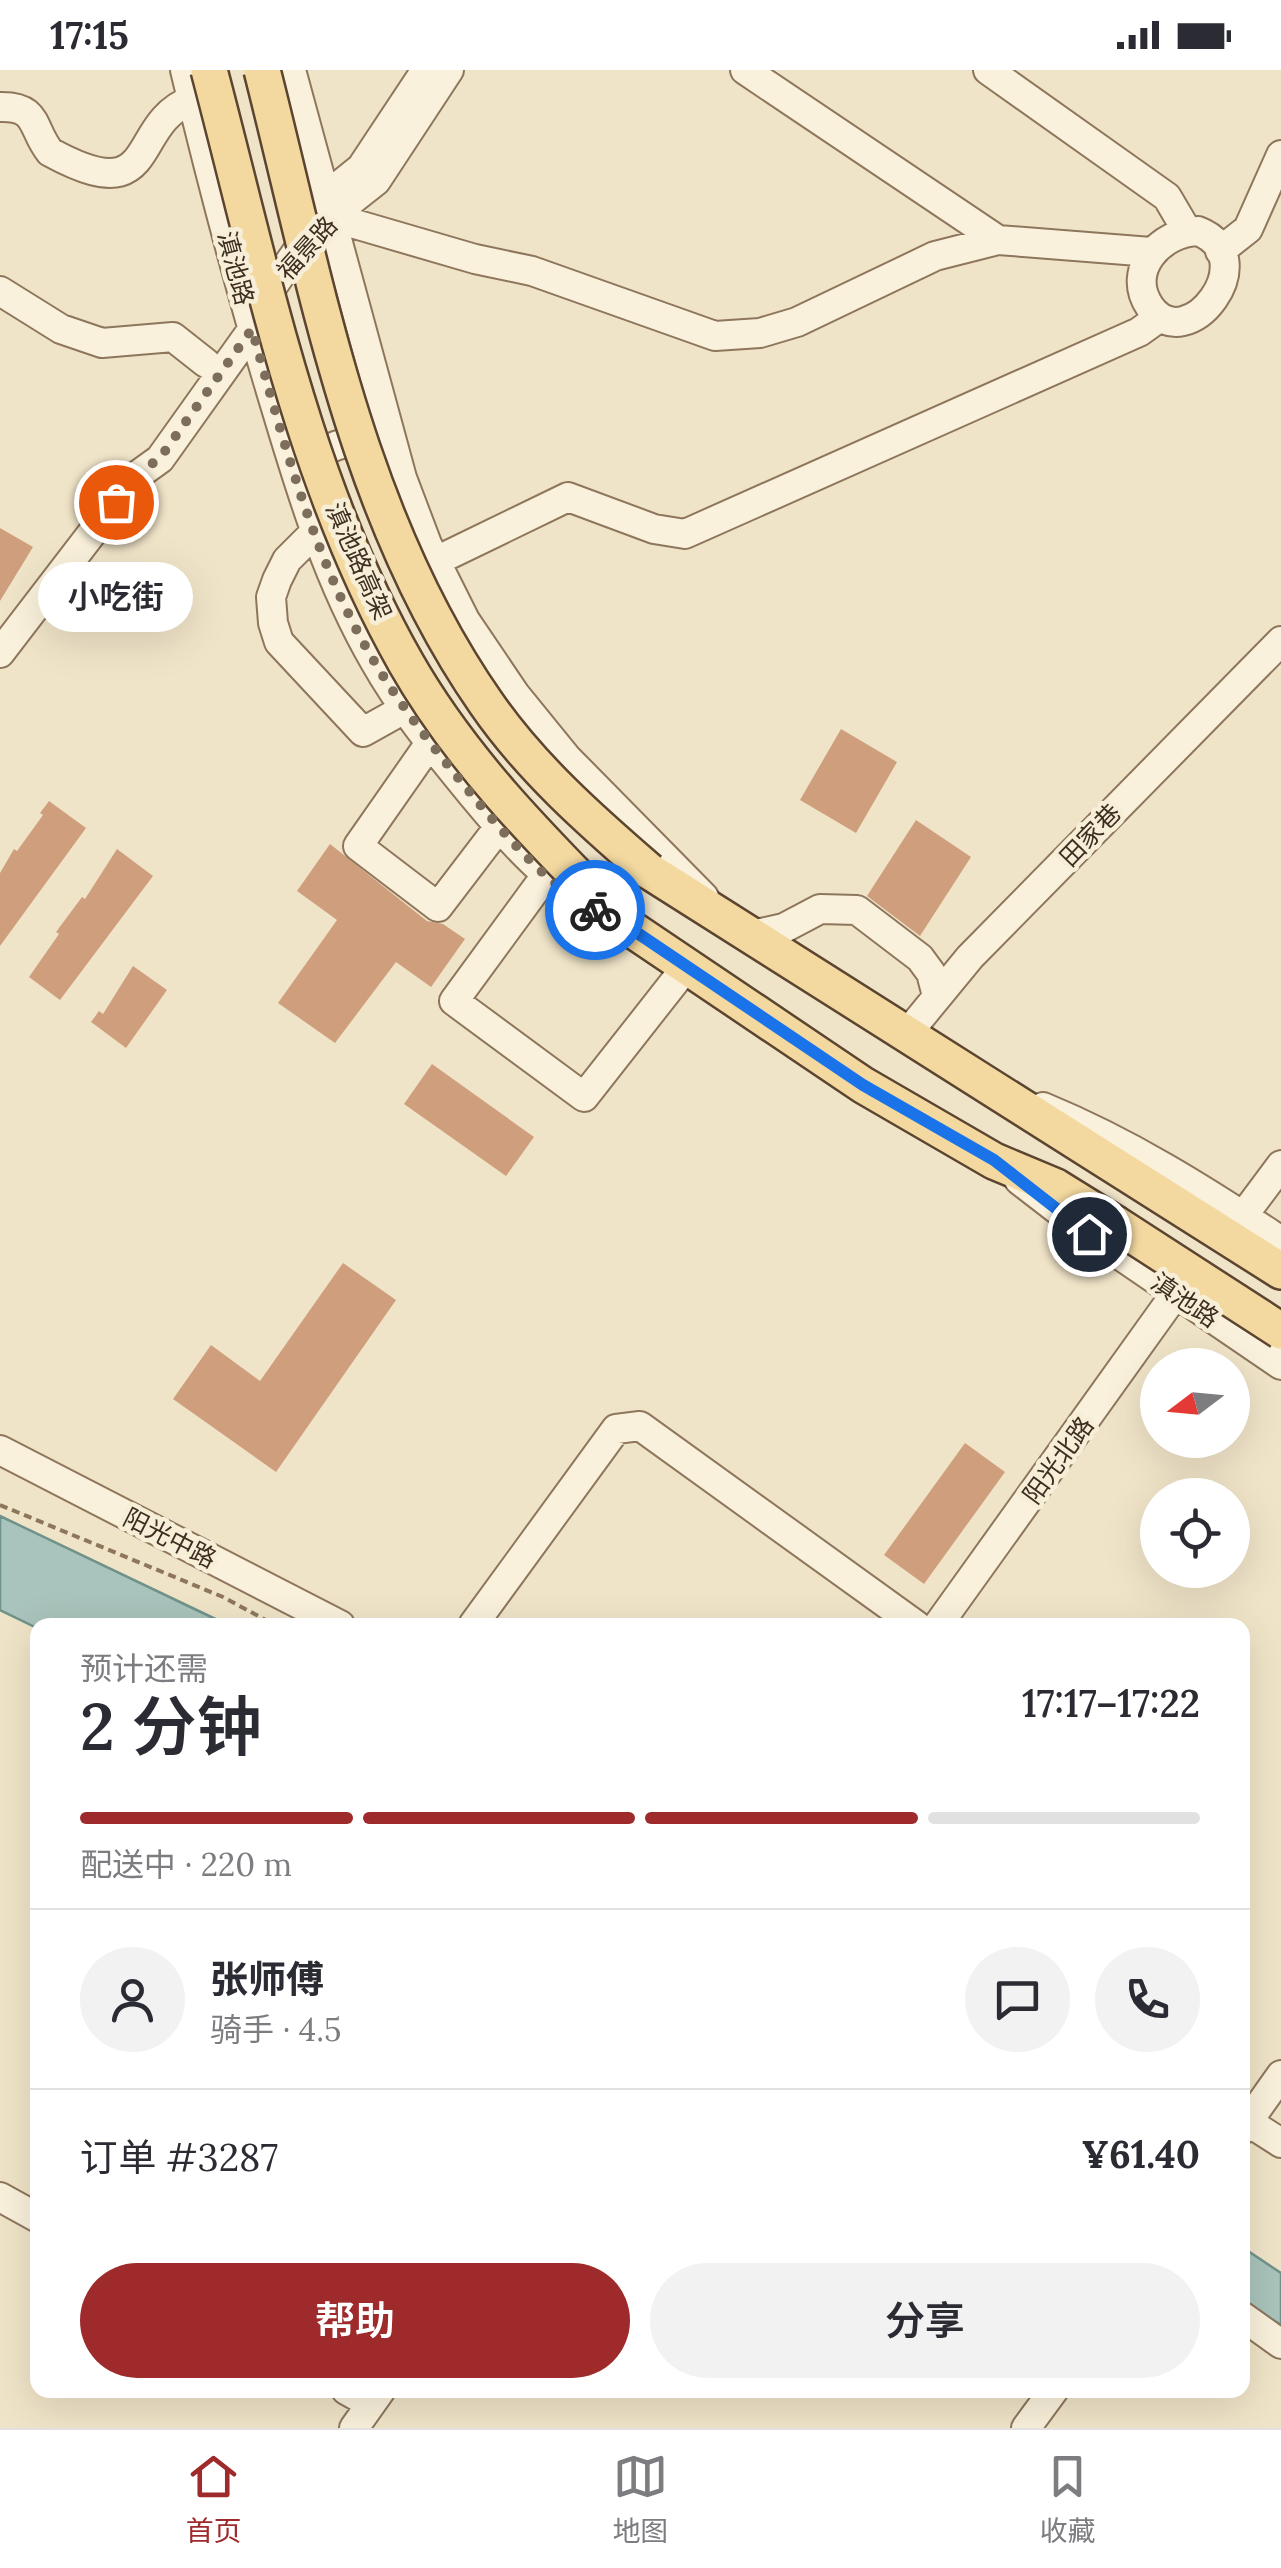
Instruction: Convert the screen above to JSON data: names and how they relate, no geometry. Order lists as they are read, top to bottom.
{
  "streets": {
    "main road": ["滇池路", "滇池路高架"],
    "street": [
      "福景路",
      "田家巷",
      "阳光北路",
      "阳光中路"
    ]
  },
  "crossings": [
    ["福景路", "滇池路"],
    ["滇池路", "滇池路高架"],
    ["滇池路", "阳光北路"]
  ],
  "places": ["小吃街"],
  "north": "left",
  "page": {
    "status": "17:15",
    "bubble": "小吃街",
    "heading": ["2 分钟", "预计还需", "17:17–17:22"],
    "panel": [
      "张师傅",
      "骑手 · 4.5",
      "订单 #3287",
      "¥61.40"
    ],
    "bar": "配送中 · 220 m",
    "buttons": ["帮助", "分享"],
    "tabs": ["首页", "地图", "收藏"]
  }
}
